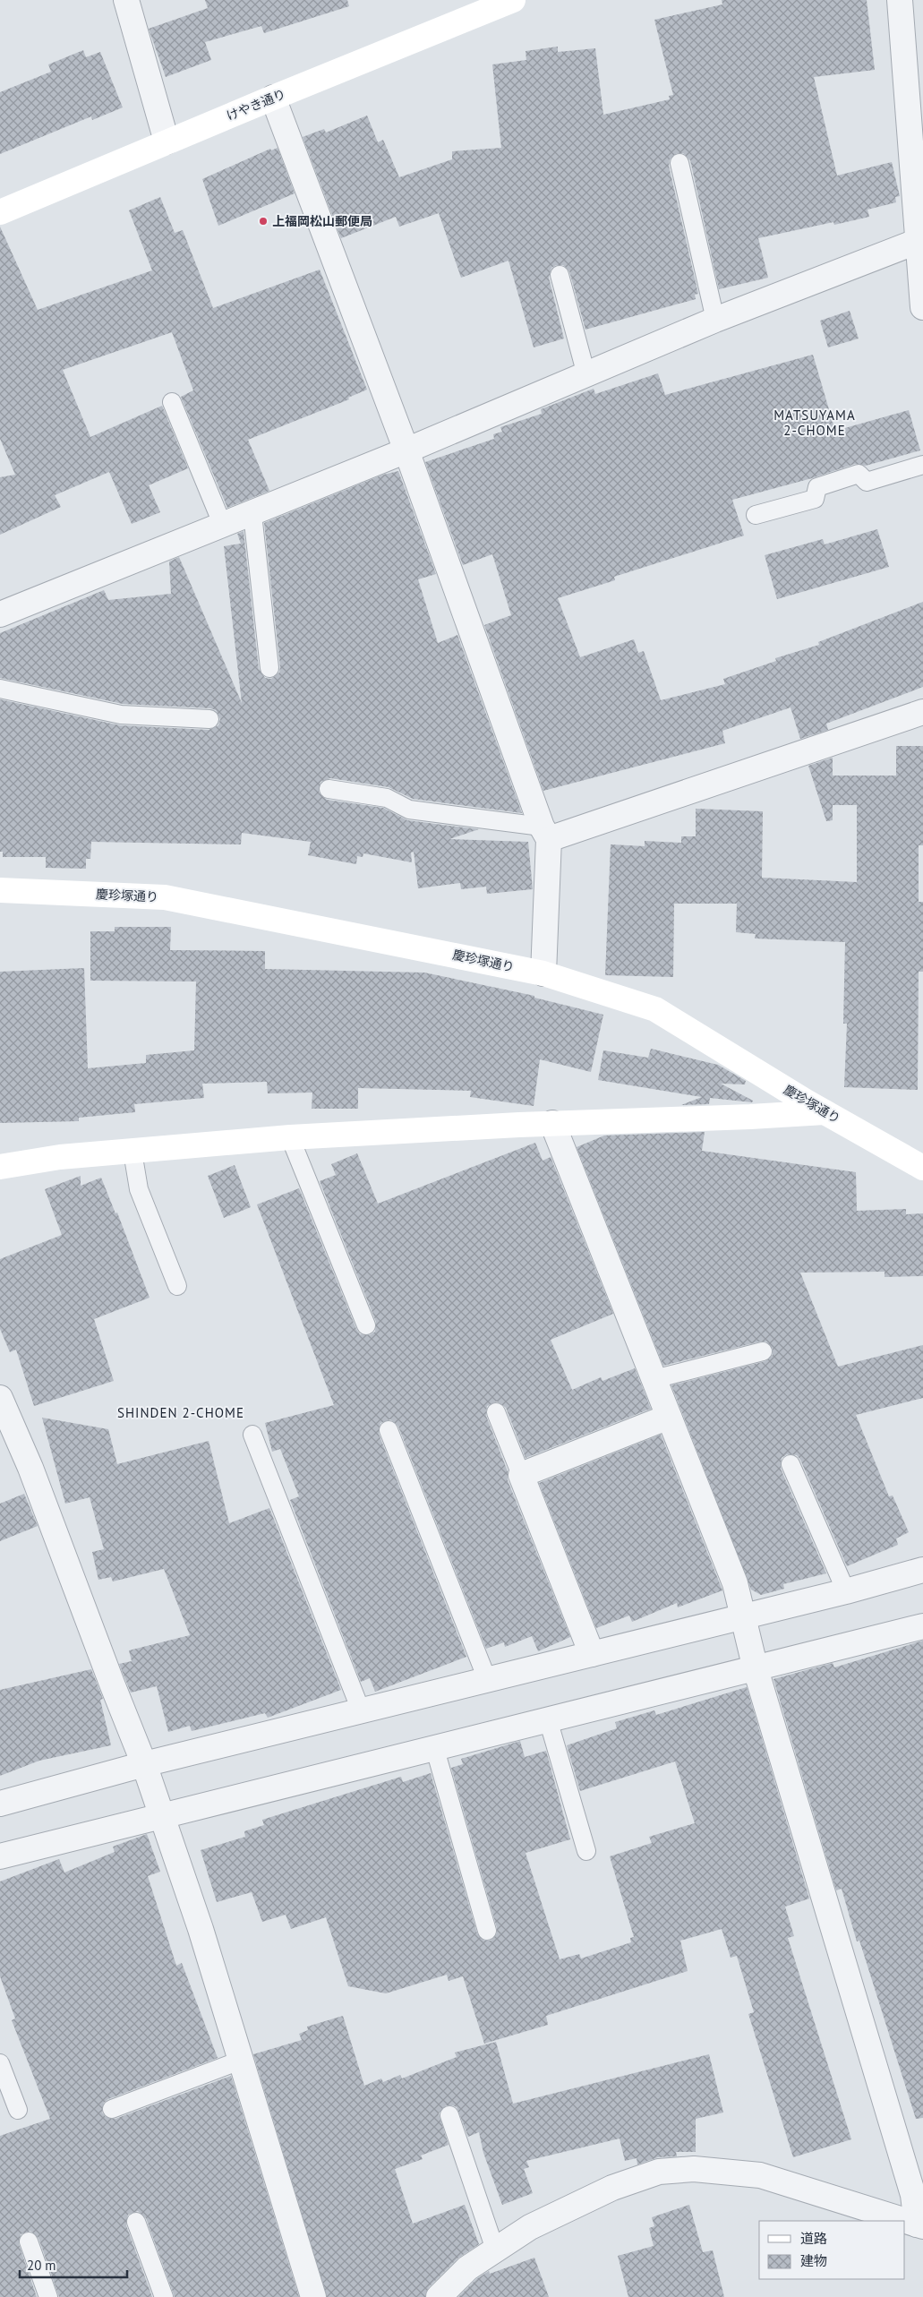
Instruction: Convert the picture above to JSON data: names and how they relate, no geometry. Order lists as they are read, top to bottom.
{
  "streets": {
    "street": ["けやき通り", "慶珍塚通り"]
  },
  "districts": ["MATSUYAMA 2-CHOME", "SHINDEN 2-CHOME"],
  "places": ["上福岡松山郵便局"],
  "legend": ["道路", "建物"],
  "scale_bar": "20 m"
}
